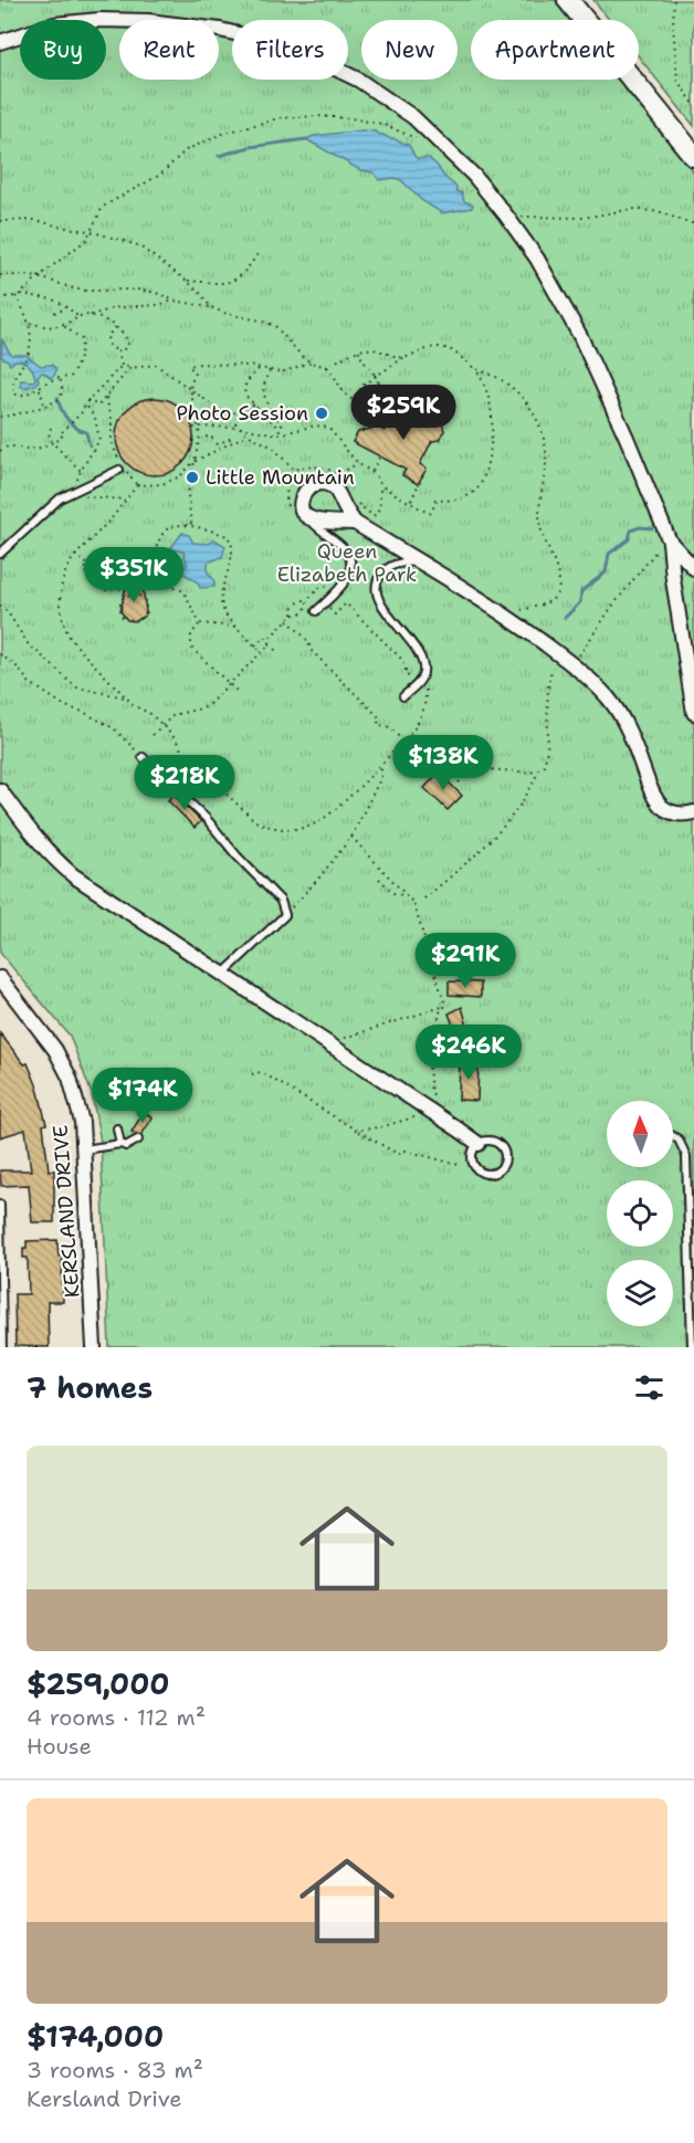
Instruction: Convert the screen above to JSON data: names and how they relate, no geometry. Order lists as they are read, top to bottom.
{
  "streets": {
    "street": ["KERSLAND DRIVE"]
  },
  "parks": ["Queen Elizabeth Park"],
  "places": ["Photo Session", "Little Mountain"],
  "north": "top",
  "page": {
    "chip": [
      "Buy",
      "Rent",
      "Filters",
      "New",
      "Apartment"
    ],
    "price": [
      "$259K",
      "$351K",
      "$138K",
      "$218K",
      "$291K",
      "$246K",
      "$174K"
    ],
    "heading": "7 homes",
    "list": [
      {
        "name": "$259,000",
        "note": "4 rooms · 112 m² · House"
      },
      {
        "name": "$174,000",
        "note": "3 rooms · 83 m² · Kersland Drive"
      }
    ]
  }
}
